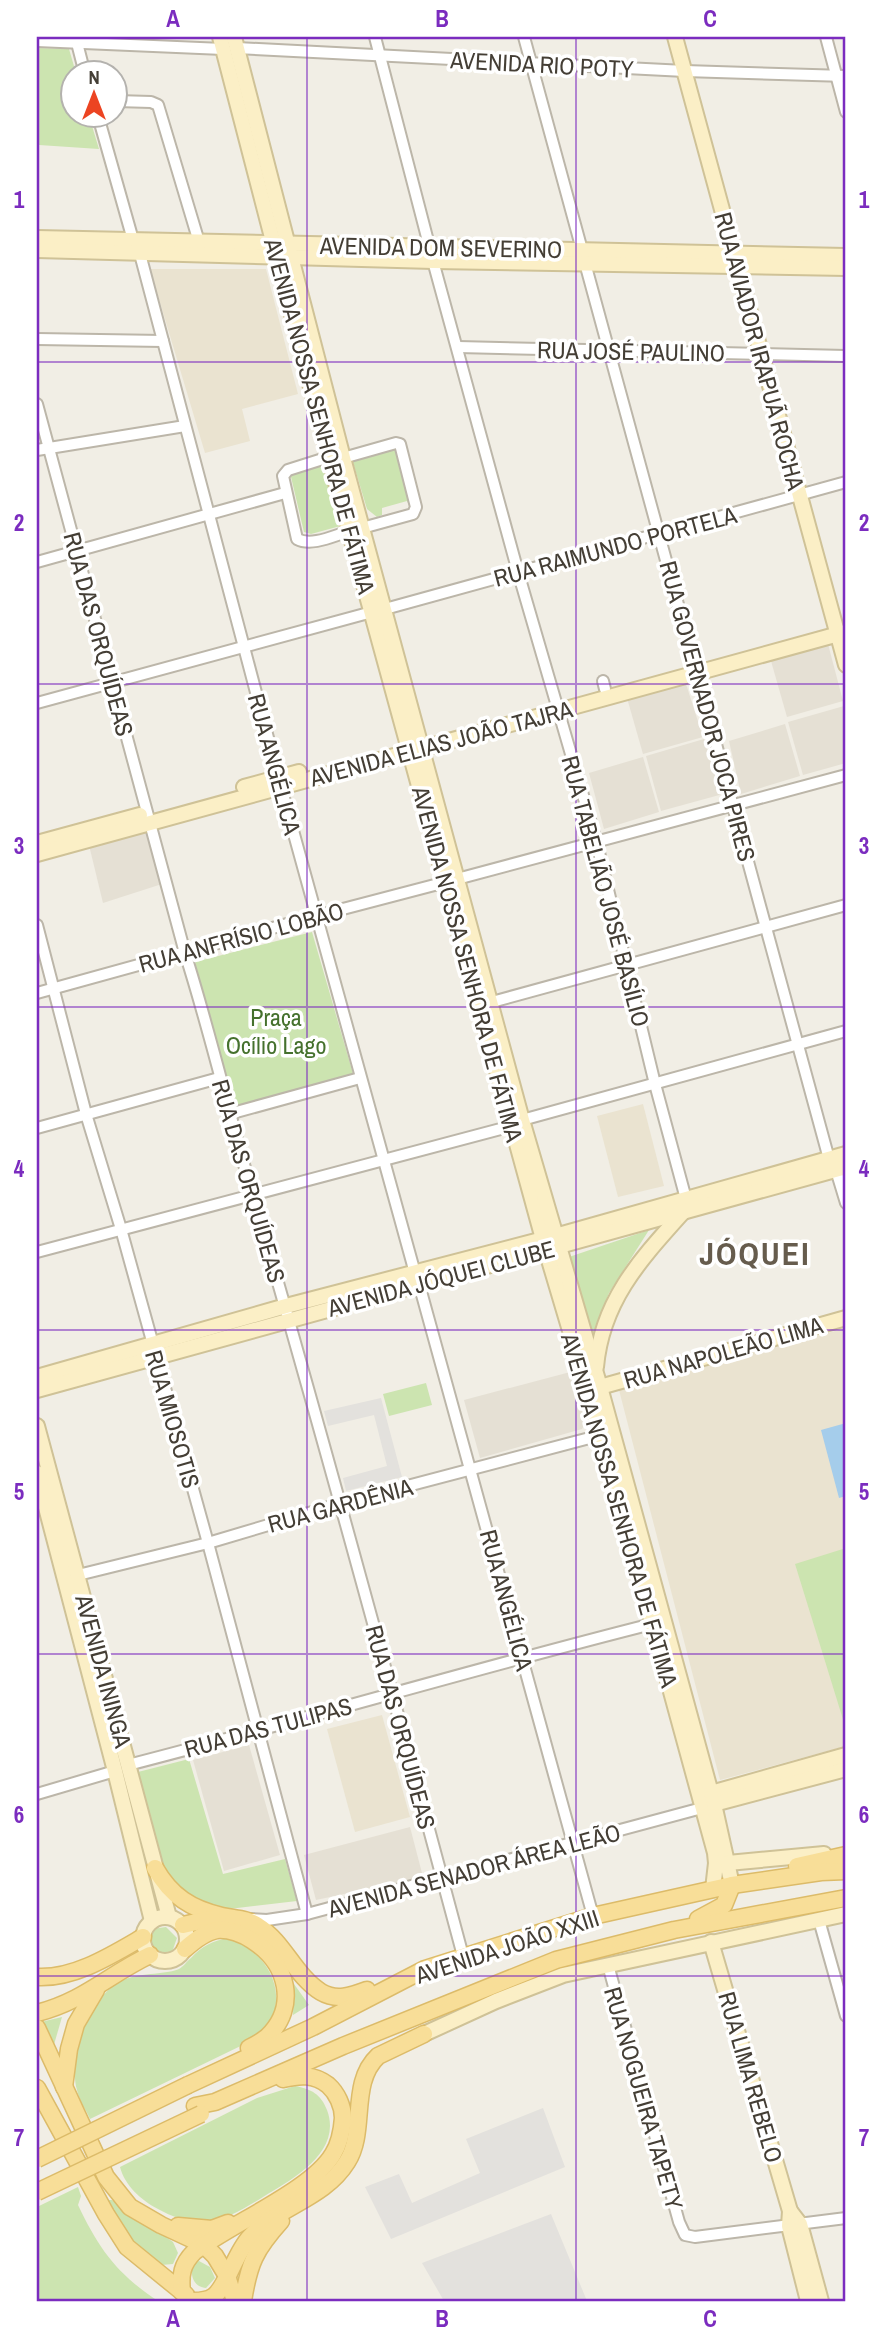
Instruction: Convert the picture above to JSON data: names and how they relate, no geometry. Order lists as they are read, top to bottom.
{
  "streets": {
    "main road": [
      "AVENIDA DOM SEVERINO",
      "RUA AVIADOR IRAPUÃ ROCHA",
      "AVENIDA NOSSA SENHORA DE FÁTIMA",
      "AVENIDA ELIAS JOÃO TAJRA",
      "AVENIDA JÓQUEI CLUBE",
      "RUA NAPOLEÃO LIMA",
      "AVENIDA ININGA",
      "AVENIDA SENADOR ÁREA LEÃO",
      "AVENIDA JOÃO XXIII",
      "RUA LIMA REBELO"
    ],
    "street": [
      "AVENIDA RIO POTY",
      "RUA JOSÉ PAULINO",
      "RUA RAIMUNDO PORTELA",
      "RUA DAS ORQUÍDEAS",
      "RUA GOVERNADOR JOCA PIRES",
      "RUA ANGÉLICA",
      "RUA TABELIÃO JOSÉ BASÍLIO",
      "RUA ANFRÍSIO LOBÃO",
      "RUA MIOSOTIS",
      "RUA GARDÊNIA",
      "RUA DAS TULIPAS",
      "RUA NOGUEIRA TAPETY"
    ]
  },
  "crossings": [
    ["AVENIDA RIO POTY", "RUA AVIADOR IRAPUÃ ROCHA"],
    ["AVENIDA RIO POTY", "AVENIDA NOSSA SENHORA DE FÁTIMA"],
    ["AVENIDA RIO POTY", "RUA GOVERNADOR JOCA PIRES"],
    ["AVENIDA DOM SEVERINO", "RUA AVIADOR IRAPUÃ ROCHA"],
    ["AVENIDA DOM SEVERINO", "AVENIDA NOSSA SENHORA DE FÁTIMA"],
    ["AVENIDA DOM SEVERINO", "RUA GOVERNADOR JOCA PIRES"],
    ["AVENIDA DOM SEVERINO", "RUA ANGÉLICA"],
    ["AVENIDA DOM SEVERINO", "RUA TABELIÃO JOSÉ BASÍLIO"],
    ["RUA JOSÉ PAULINO", "RUA AVIADOR IRAPUÃ ROCHA"],
    ["RUA JOSÉ PAULINO", "RUA GOVERNADOR JOCA PIRES"],
    ["RUA JOSÉ PAULINO", "RUA TABELIÃO JOSÉ BASÍLIO"],
    ["RUA AVIADOR IRAPUÃ ROCHA", "RUA RAIMUNDO PORTELA"],
    ["RUA AVIADOR IRAPUÃ ROCHA", "AVENIDA ELIAS JOÃO TAJRA"],
    ["AVENIDA NOSSA SENHORA DE FÁTIMA", "RUA RAIMUNDO PORTELA"],
    ["AVENIDA NOSSA SENHORA DE FÁTIMA", "AVENIDA ELIAS JOÃO TAJRA"],
    ["AVENIDA NOSSA SENHORA DE FÁTIMA", "RUA ANFRÍSIO LOBÃO"],
    ["AVENIDA NOSSA SENHORA DE FÁTIMA", "AVENIDA JÓQUEI CLUBE"],
    ["AVENIDA NOSSA SENHORA DE FÁTIMA", "RUA NAPOLEÃO LIMA"],
    ["AVENIDA NOSSA SENHORA DE FÁTIMA", "RUA GARDÊNIA"],
    ["AVENIDA NOSSA SENHORA DE FÁTIMA", "RUA DAS TULIPAS"],
    ["AVENIDA NOSSA SENHORA DE FÁTIMA", "AVENIDA SENADOR ÁREA LEÃO"],
    ["AVENIDA NOSSA SENHORA DE FÁTIMA", "AVENIDA JOÃO XXIII"],
    ["RUA RAIMUNDO PORTELA", "RUA DAS ORQUÍDEAS"],
    ["RUA RAIMUNDO PORTELA", "RUA GOVERNADOR JOCA PIRES"],
    ["RUA RAIMUNDO PORTELA", "RUA ANGÉLICA"],
    ["RUA RAIMUNDO PORTELA", "RUA TABELIÃO JOSÉ BASÍLIO"],
    ["RUA DAS ORQUÍDEAS", "AVENIDA ELIAS JOÃO TAJRA"],
    ["RUA DAS ORQUÍDEAS", "RUA ANFRÍSIO LOBÃO"],
    ["RUA DAS ORQUÍDEAS", "AVENIDA JÓQUEI CLUBE"],
    ["RUA DAS ORQUÍDEAS", "RUA GARDÊNIA"],
    ["RUA DAS ORQUÍDEAS", "RUA DAS TULIPAS"],
    ["RUA DAS ORQUÍDEAS", "AVENIDA SENADOR ÁREA LEÃO"],
    ["RUA DAS ORQUÍDEAS", "AVENIDA JOÃO XXIII"],
    ["RUA GOVERNADOR JOCA PIRES", "AVENIDA ELIAS JOÃO TAJRA"],
    ["RUA GOVERNADOR JOCA PIRES", "RUA ANFRÍSIO LOBÃO"],
    ["RUA GOVERNADOR JOCA PIRES", "AVENIDA JÓQUEI CLUBE"],
    ["AVENIDA ELIAS JOÃO TAJRA", "RUA ANGÉLICA"],
    ["AVENIDA ELIAS JOÃO TAJRA", "RUA TABELIÃO JOSÉ BASÍLIO"],
    ["RUA ANGÉLICA", "RUA ANFRÍSIO LOBÃO"],
    ["RUA ANGÉLICA", "AVENIDA JÓQUEI CLUBE"],
    ["RUA ANGÉLICA", "RUA GARDÊNIA"],
    ["RUA ANGÉLICA", "RUA DAS TULIPAS"],
    ["RUA ANGÉLICA", "AVENIDA SENADOR ÁREA LEÃO"],
    ["RUA ANGÉLICA", "AVENIDA JOÃO XXIII"],
    ["RUA TABELIÃO JOSÉ BASÍLIO", "RUA ANFRÍSIO LOBÃO"],
    ["RUA TABELIÃO JOSÉ BASÍLIO", "AVENIDA JÓQUEI CLUBE"],
    ["RUA ANFRÍSIO LOBÃO", "RUA MIOSOTIS"],
    ["AVENIDA JÓQUEI CLUBE", "RUA MIOSOTIS"],
    ["RUA MIOSOTIS", "RUA GARDÊNIA"],
    ["RUA MIOSOTIS", "RUA DAS TULIPAS"],
    ["RUA MIOSOTIS", "AVENIDA SENADOR ÁREA LEÃO"],
    ["RUA GARDÊNIA", "AVENIDA ININGA"],
    ["AVENIDA ININGA", "RUA DAS TULIPAS"],
    ["AVENIDA JOÃO XXIII", "RUA LIMA REBELO"],
    ["AVENIDA JOÃO XXIII", "RUA NOGUEIRA TAPETY"],
    ["RUA LIMA REBELO", "RUA NOGUEIRA TAPETY"]
  ],
  "districts": ["JÓQUEI"],
  "parks": ["Praça Ocílio Lago"],
  "north": "top",
  "grid": {
    "columns": ["A", "B", "C"],
    "rows": [
      "1",
      "2",
      "3",
      "4",
      "5",
      "6",
      "7"
    ]
  }
}
